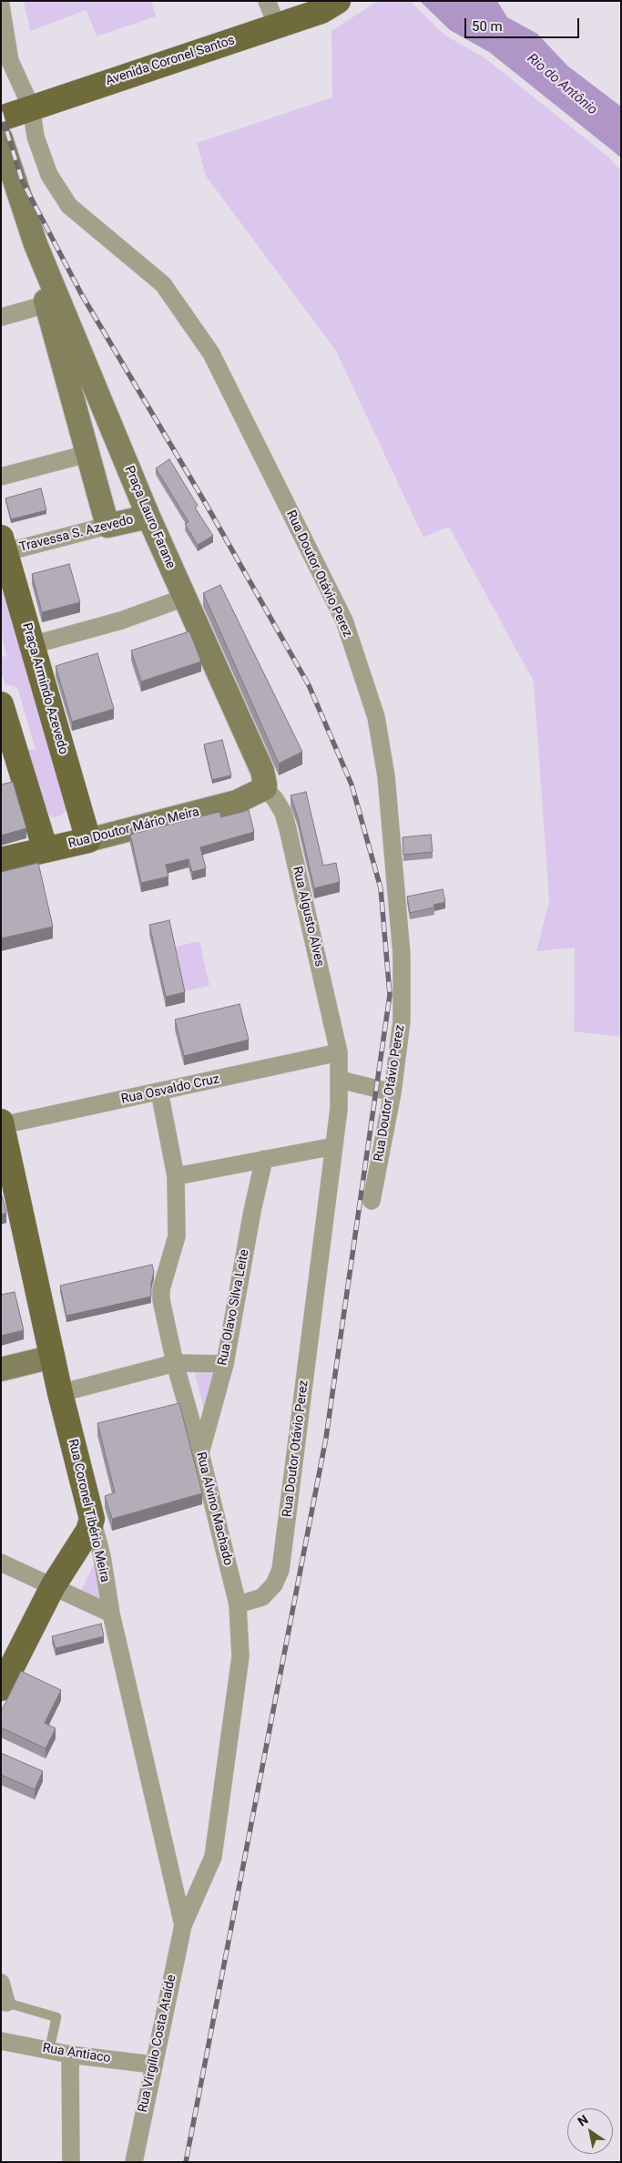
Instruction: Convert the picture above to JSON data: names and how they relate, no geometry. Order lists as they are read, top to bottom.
{
  "streets": {
    "main road": [
      "Avenida Coronel Santos",
      "Praça Lauro Farane",
      "Travessa S. Azevedo",
      "Praça Armindo Azevedo",
      "Rua Doutor Mário Meira",
      "Rua Coronel Tibério Meira"
    ],
    "street": [
      "Rua Doutor Otávio Perez",
      "Rua Algusto Alves",
      "Rua Osvaldo Cruz",
      "Rua Olavo Silva Leite",
      "Rua Alvino Machado",
      "Rua Virgílio Costa Ataíde",
      "Rua Antiaco"
    ]
  },
  "crossings": [
    ["Avenida Coronel Santos", "Rua Doutor Otávio Perez"],
    ["Praça Lauro Farane", "Travessa S. Azevedo"],
    ["Praça Lauro Farane", "Rua Doutor Mário Meira"],
    ["Praça Lauro Farane", "Rua Algusto Alves"],
    ["Travessa S. Azevedo", "Praça Armindo Azevedo"],
    ["Rua Doutor Otávio Perez", "Rua Algusto Alves"],
    ["Rua Doutor Otávio Perez", "Rua Osvaldo Cruz"],
    ["Rua Doutor Otávio Perez", "Rua Alvino Machado"],
    ["Praça Armindo Azevedo", "Rua Doutor Mário Meira"],
    ["Rua Doutor Mário Meira", "Rua Algusto Alves"],
    ["Rua Algusto Alves", "Rua Osvaldo Cruz"],
    ["Rua Osvaldo Cruz", "Rua Alvino Machado"],
    ["Rua Osvaldo Cruz", "Rua Coronel Tibério Meira"],
    ["Rua Olavo Silva Leite", "Rua Alvino Machado"],
    ["Rua Alvino Machado", "Rua Coronel Tibério Meira"],
    ["Rua Alvino Machado", "Rua Virgílio Costa Ataíde"],
    ["Rua Coronel Tibério Meira", "Rua Virgílio Costa Ataíde"],
    ["Rua Virgílio Costa Ataíde", "Rua Antiaco"]
  ],
  "water": ["Rio do Antônio"],
  "scale_bar": "50 m",
  "north": "top left"
}
